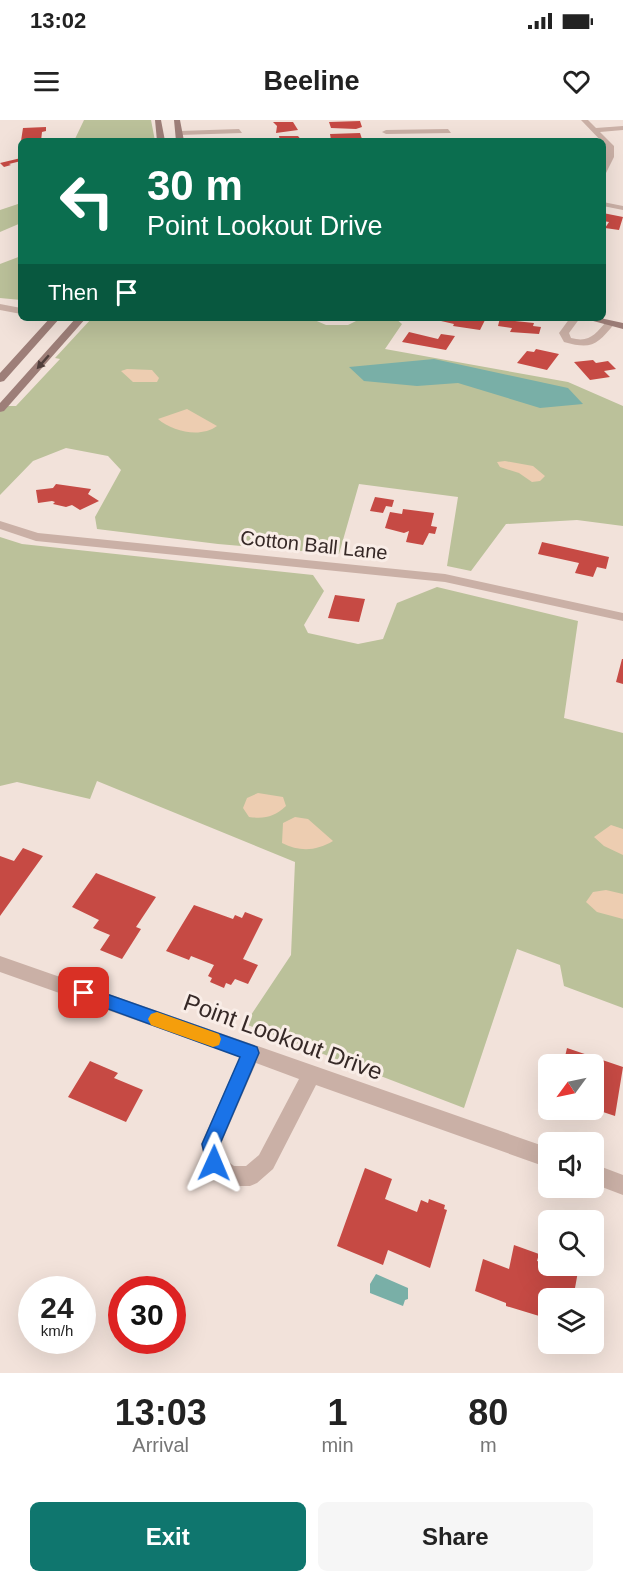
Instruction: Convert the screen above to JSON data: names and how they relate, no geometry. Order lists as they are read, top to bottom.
{
  "streets": {
    "street": ["Cotton Ball Lane", "Point Lookout Drive"]
  },
  "north": "bottom left",
  "page": {
    "status": "13:02",
    "header": "Beeline",
    "turn": ["30 m", "Point Lookout Drive"],
    "then": "Then",
    "speed": "24 km/h",
    "limit": "30",
    "eta": [
      "13:03",
      "Arrival",
      "1",
      "min",
      "80",
      "m"
    ],
    "buttons": ["Exit", "Share"]
  }
}
